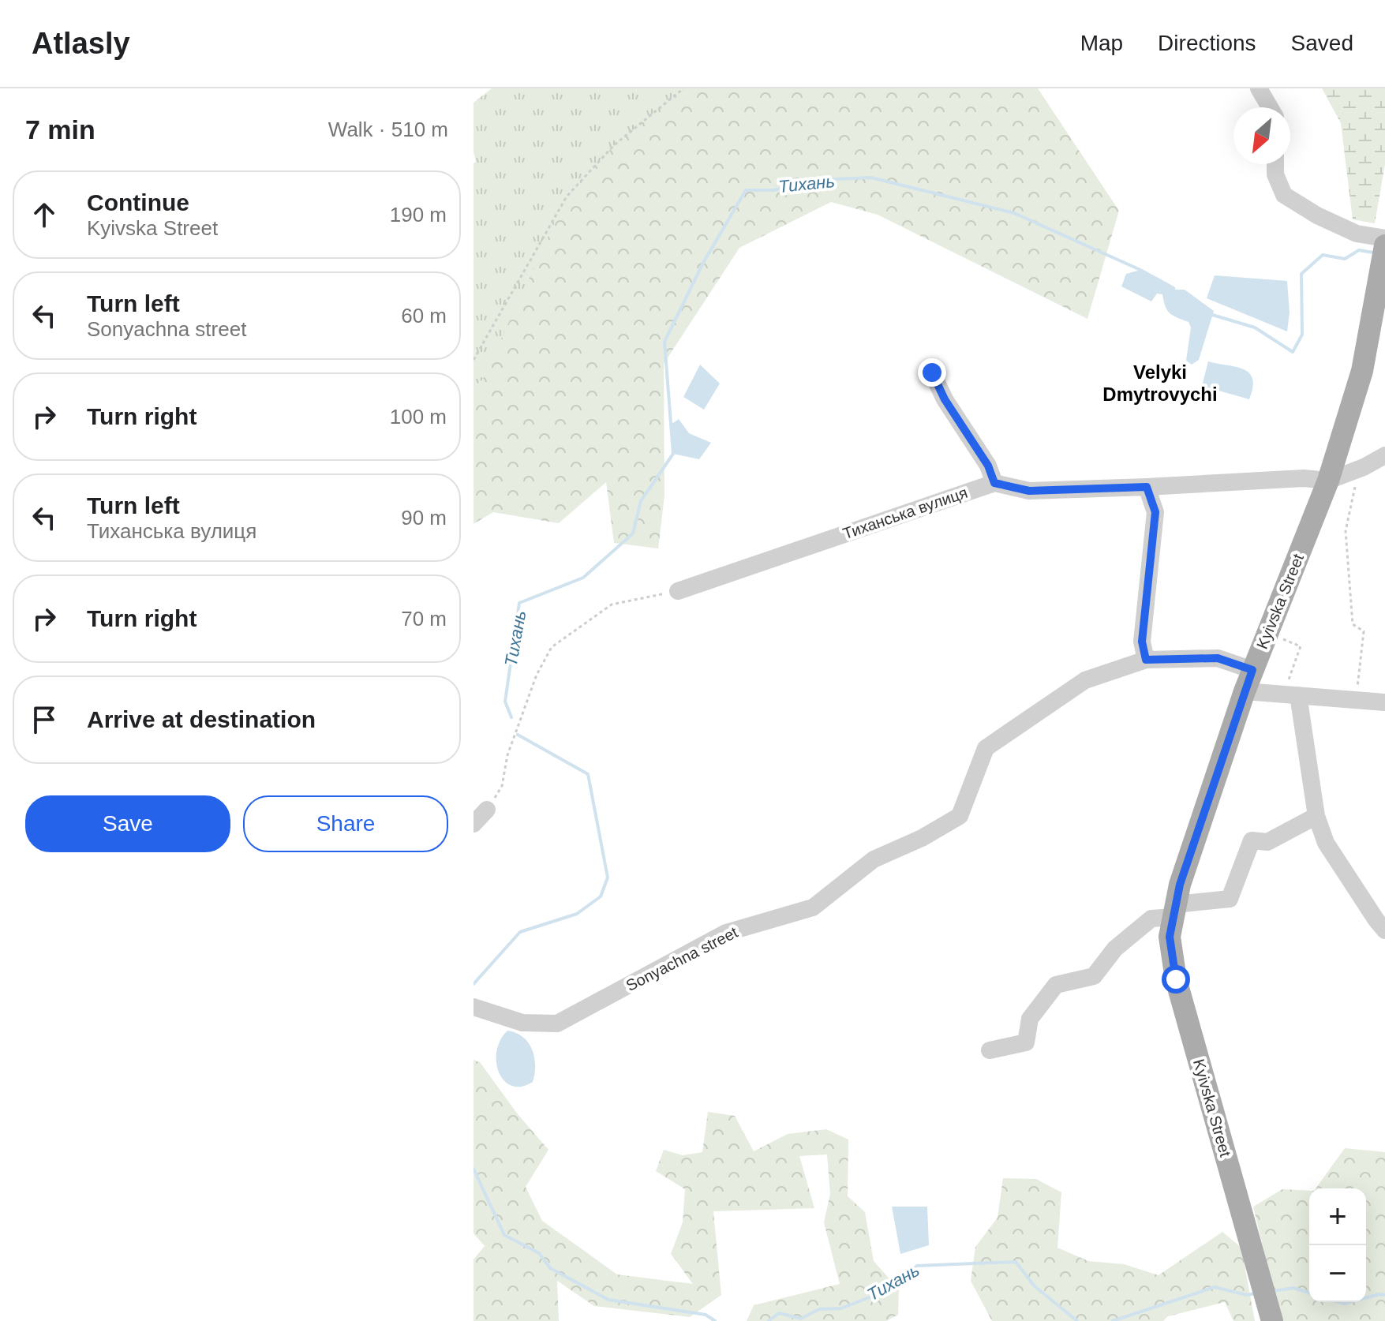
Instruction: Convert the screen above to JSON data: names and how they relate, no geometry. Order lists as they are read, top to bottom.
{
  "streets": {
    "main road": ["Kyivska Street"],
    "street": ["Тиханська вулиця", "Sonyachna street"]
  },
  "crossings": [
    ["Kyivska Street", "Sonyachna street"]
  ],
  "districts": ["Velyki Dmytrovychi"],
  "water": ["Тихань"],
  "north": "bottom left",
  "page": {
    "header": "Atlasly",
    "nav": ["Map", "Directions", "Saved"],
    "heading": ["7 min", "Walk · 510 m"],
    "list": [
      ["Continue", "Kyivska Street", "190 m"],
      ["Turn left", "Sonyachna street", "60 m"],
      ["Turn right", "100 m"],
      ["Turn left", "Тиханська вулиця", "90 m"],
      ["Turn right", "70 m"],
      "Arrive at destination"
    ],
    "buttons": ["Save", "Share"],
    "map_buttons": ["+", "−"]
  }
}
